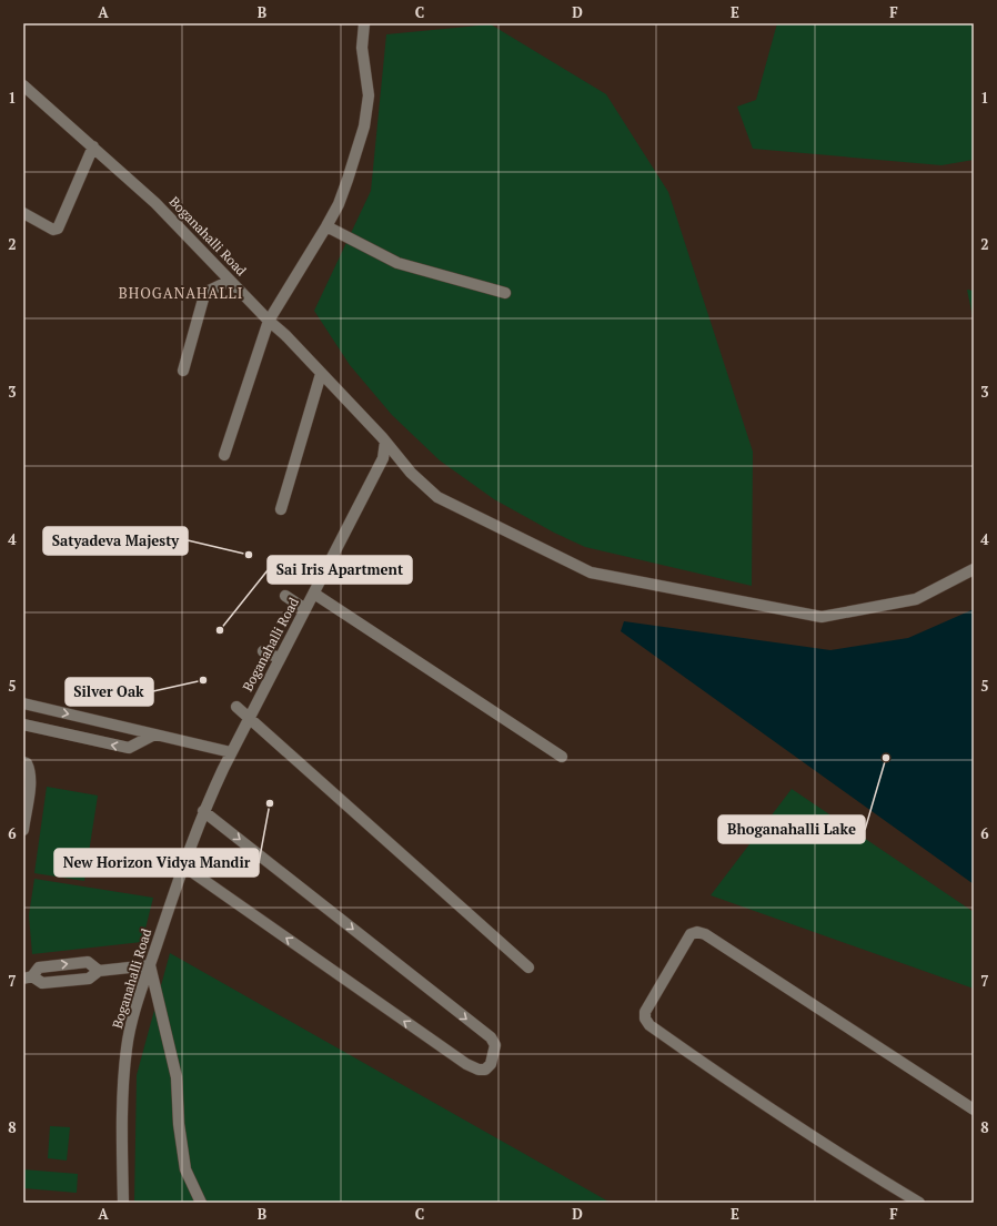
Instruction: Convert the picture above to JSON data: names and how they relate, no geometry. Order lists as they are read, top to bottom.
{
  "streets": {
    "street": ["Boganahalli Road"]
  },
  "districts": ["BHOGANAHALLI"],
  "places": [
    "Satyadeva Majesty",
    "Sai Iris Apartment",
    "Silver Oak",
    "Bhoganahalli Lake",
    "New Horizon Vidya Mandir"
  ],
  "grid": {
    "columns": [
      "A",
      "B",
      "C",
      "D",
      "E",
      "F"
    ],
    "rows": [
      "1",
      "2",
      "3",
      "4",
      "5",
      "6",
      "7",
      "8"
    ]
  }
}
